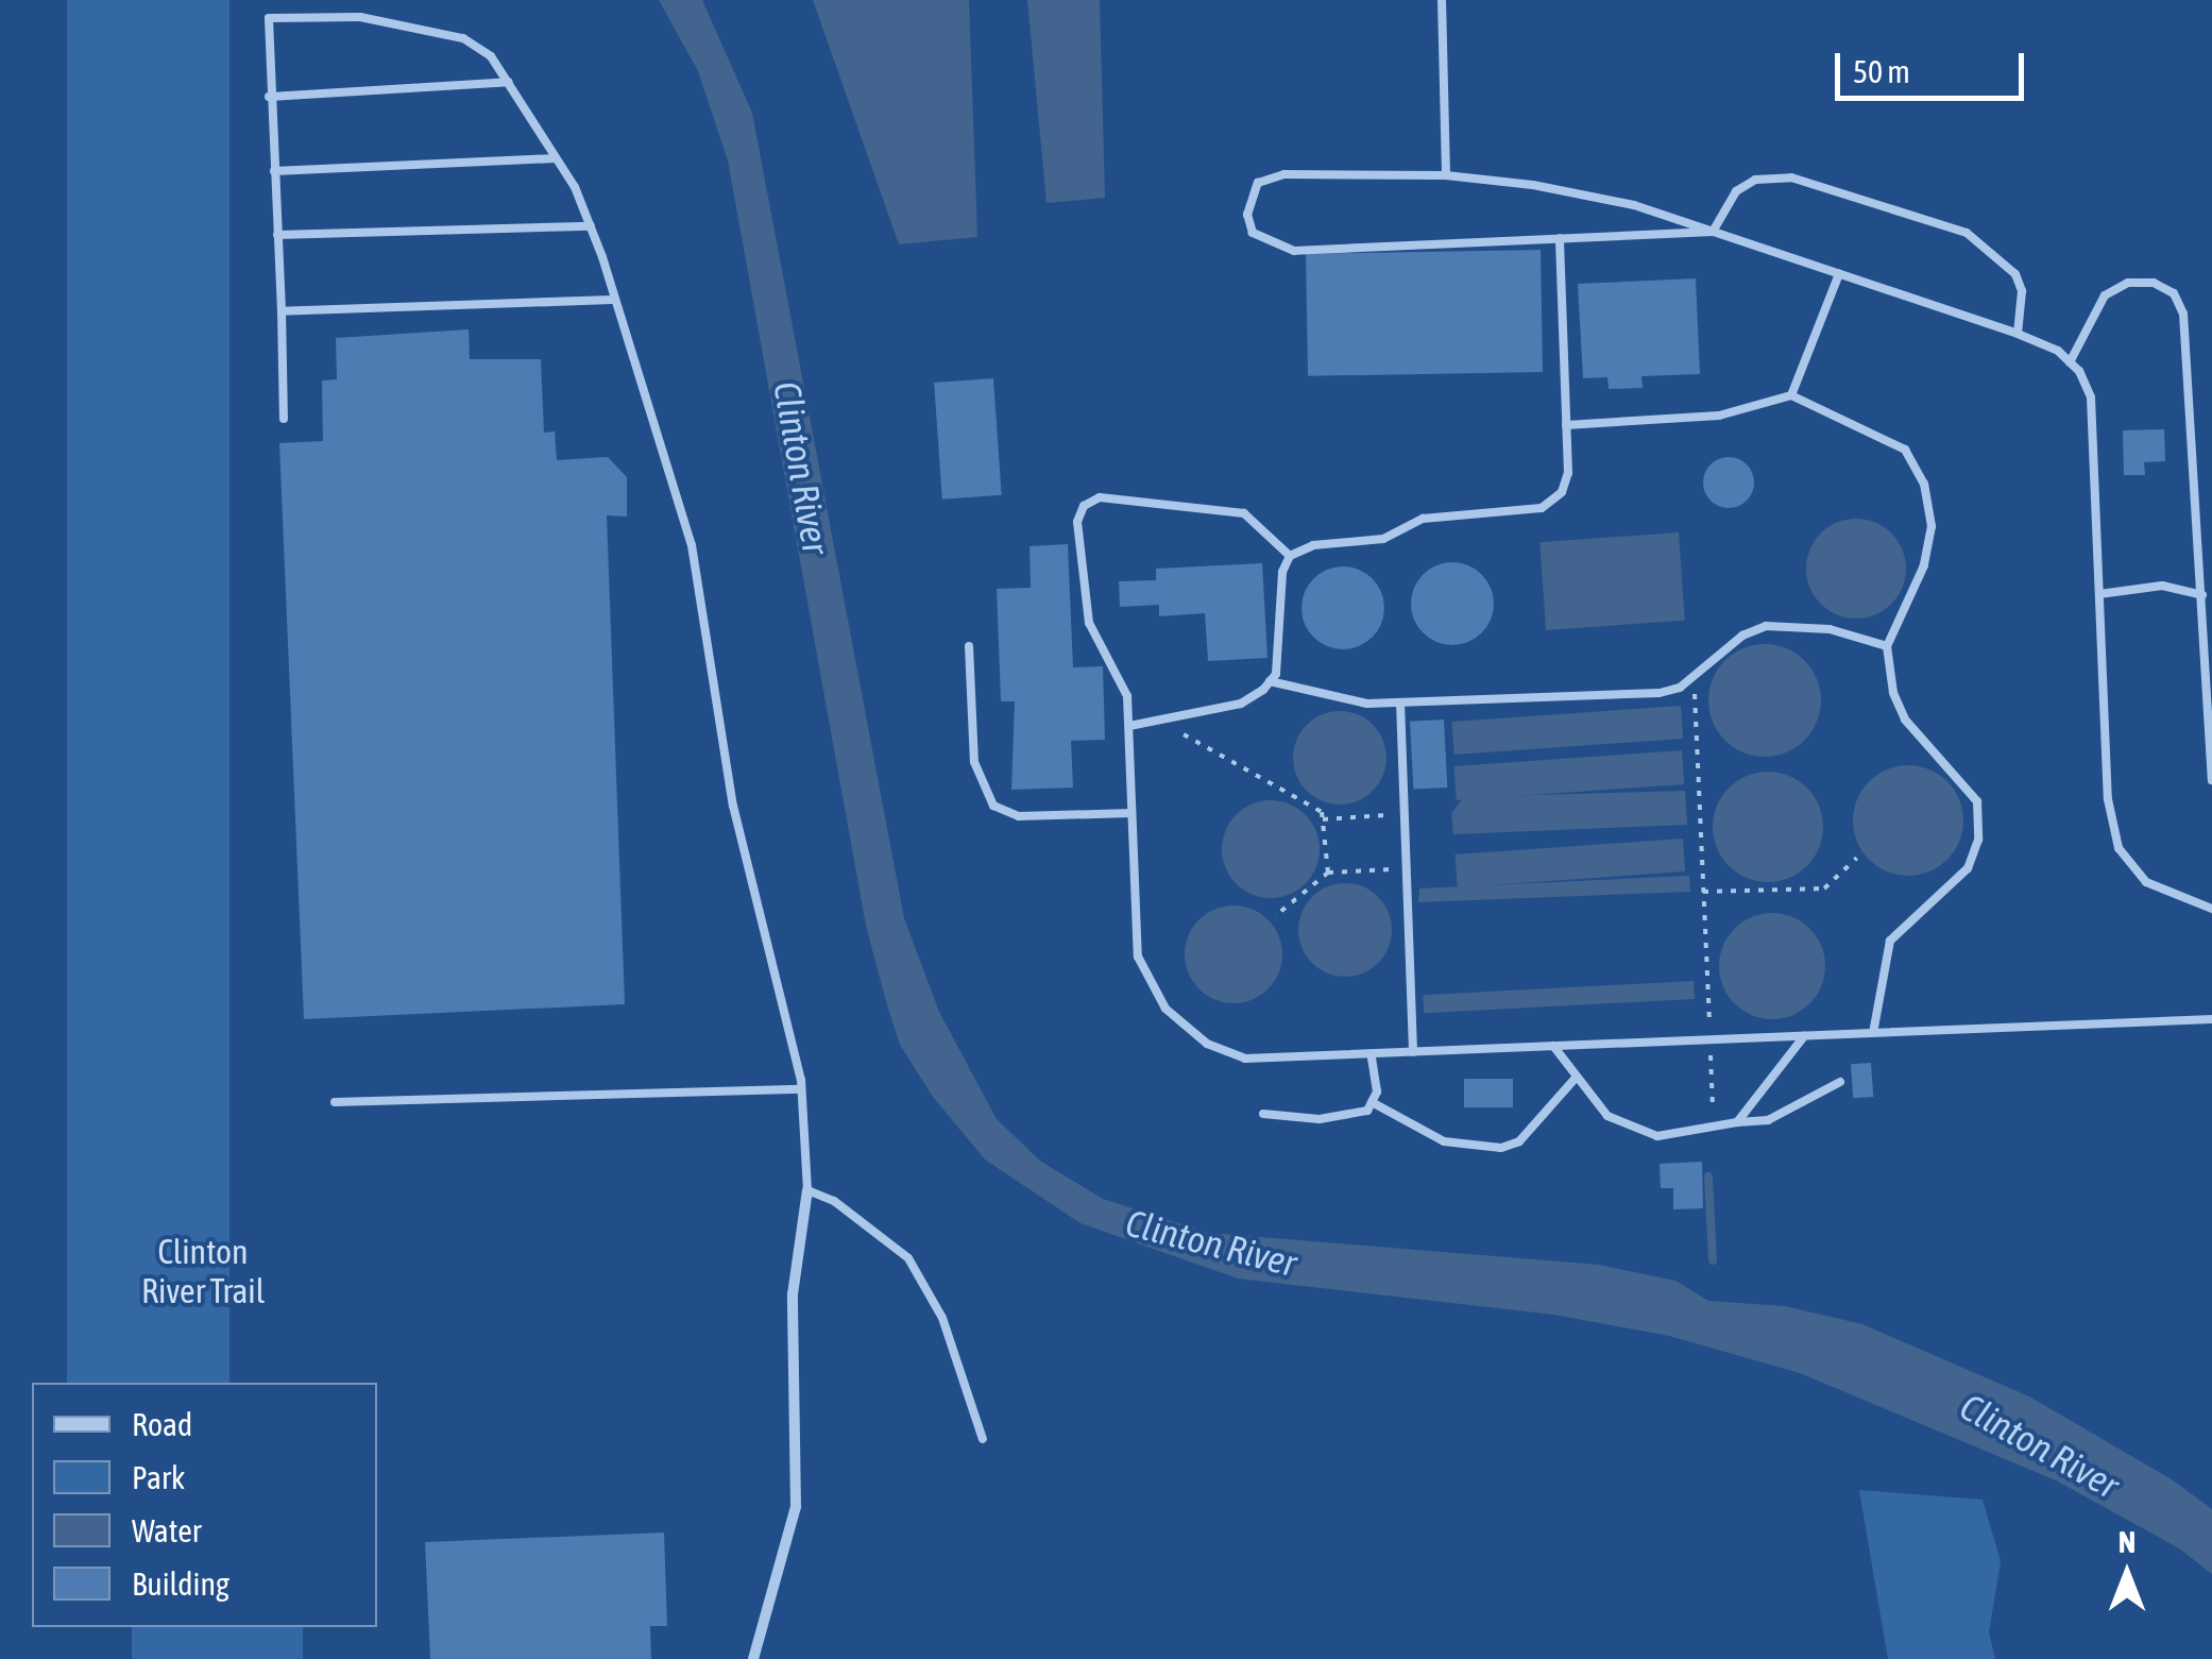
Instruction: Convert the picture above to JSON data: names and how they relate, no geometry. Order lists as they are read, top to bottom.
{
  "water": ["Clinton River"],
  "parks": ["Clinton River Trail"],
  "legend": [
    "Road",
    "Park",
    "Water",
    "Building"
  ],
  "scale_bar": "50 m",
  "north": "top"
}
